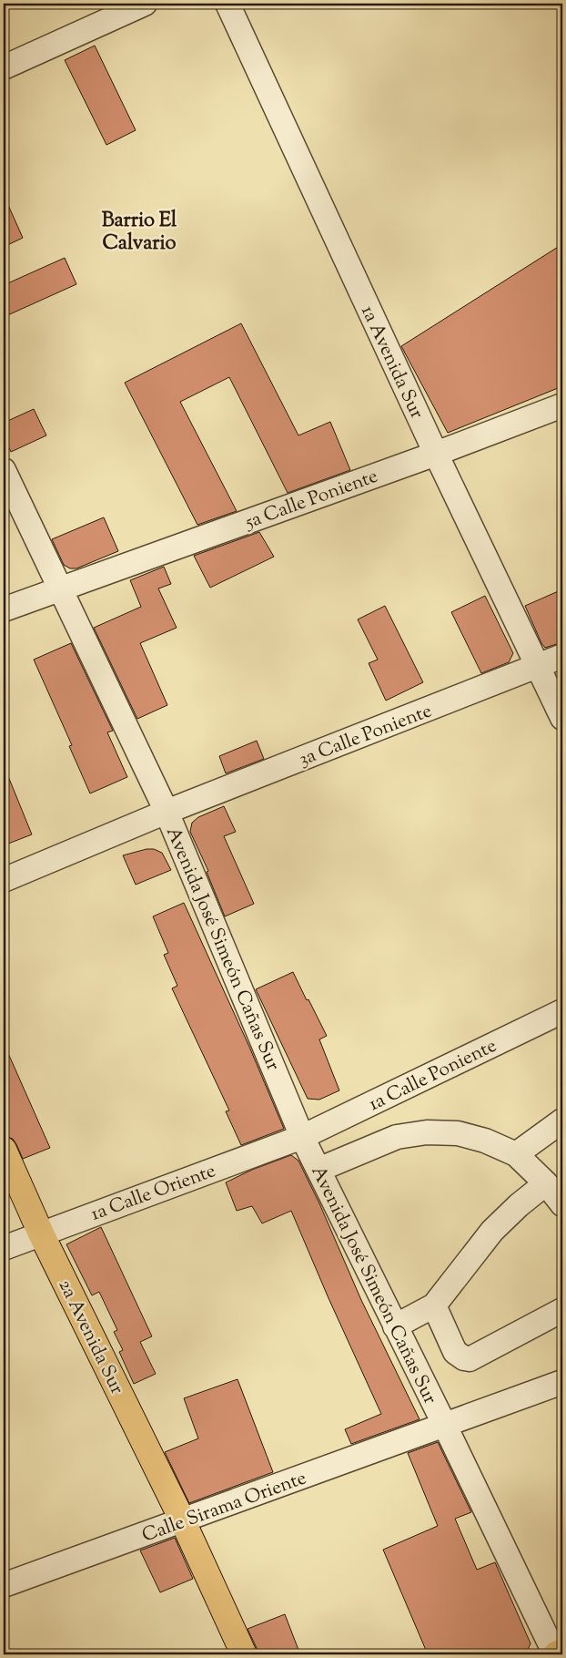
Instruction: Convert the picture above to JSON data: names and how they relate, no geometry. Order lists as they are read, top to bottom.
{
  "streets": {
    "main road": ["2a Avenida Sur"],
    "street": [
      "1a Avenida Sur",
      "5a Calle Poniente",
      "3a Calle Poniente",
      "Avenida José Simeón Cañas Sur",
      "1a Calle Poniente",
      "1a Calle Oriente",
      "Calle Sirama Oriente"
    ]
  },
  "crossings": [
    ["1a Avenida Sur", "5a Calle Poniente"],
    ["1a Avenida Sur", "3a Calle Poniente"],
    ["5a Calle Poniente", "Avenida José Simeón Cañas Sur"],
    ["3a Calle Poniente", "Avenida José Simeón Cañas Sur"],
    ["Avenida José Simeón Cañas Sur", "1a Calle Poniente"],
    ["Avenida José Simeón Cañas Sur", "1a Calle Oriente"],
    ["Avenida José Simeón Cañas Sur", "Calle Sirama Oriente"],
    ["1a Calle Poniente", "1a Calle Oriente"],
    ["1a Calle Oriente", "2a Avenida Sur"],
    ["2a Avenida Sur", "Calle Sirama Oriente"]
  ],
  "districts": ["Barrio El Calvario"]
}
